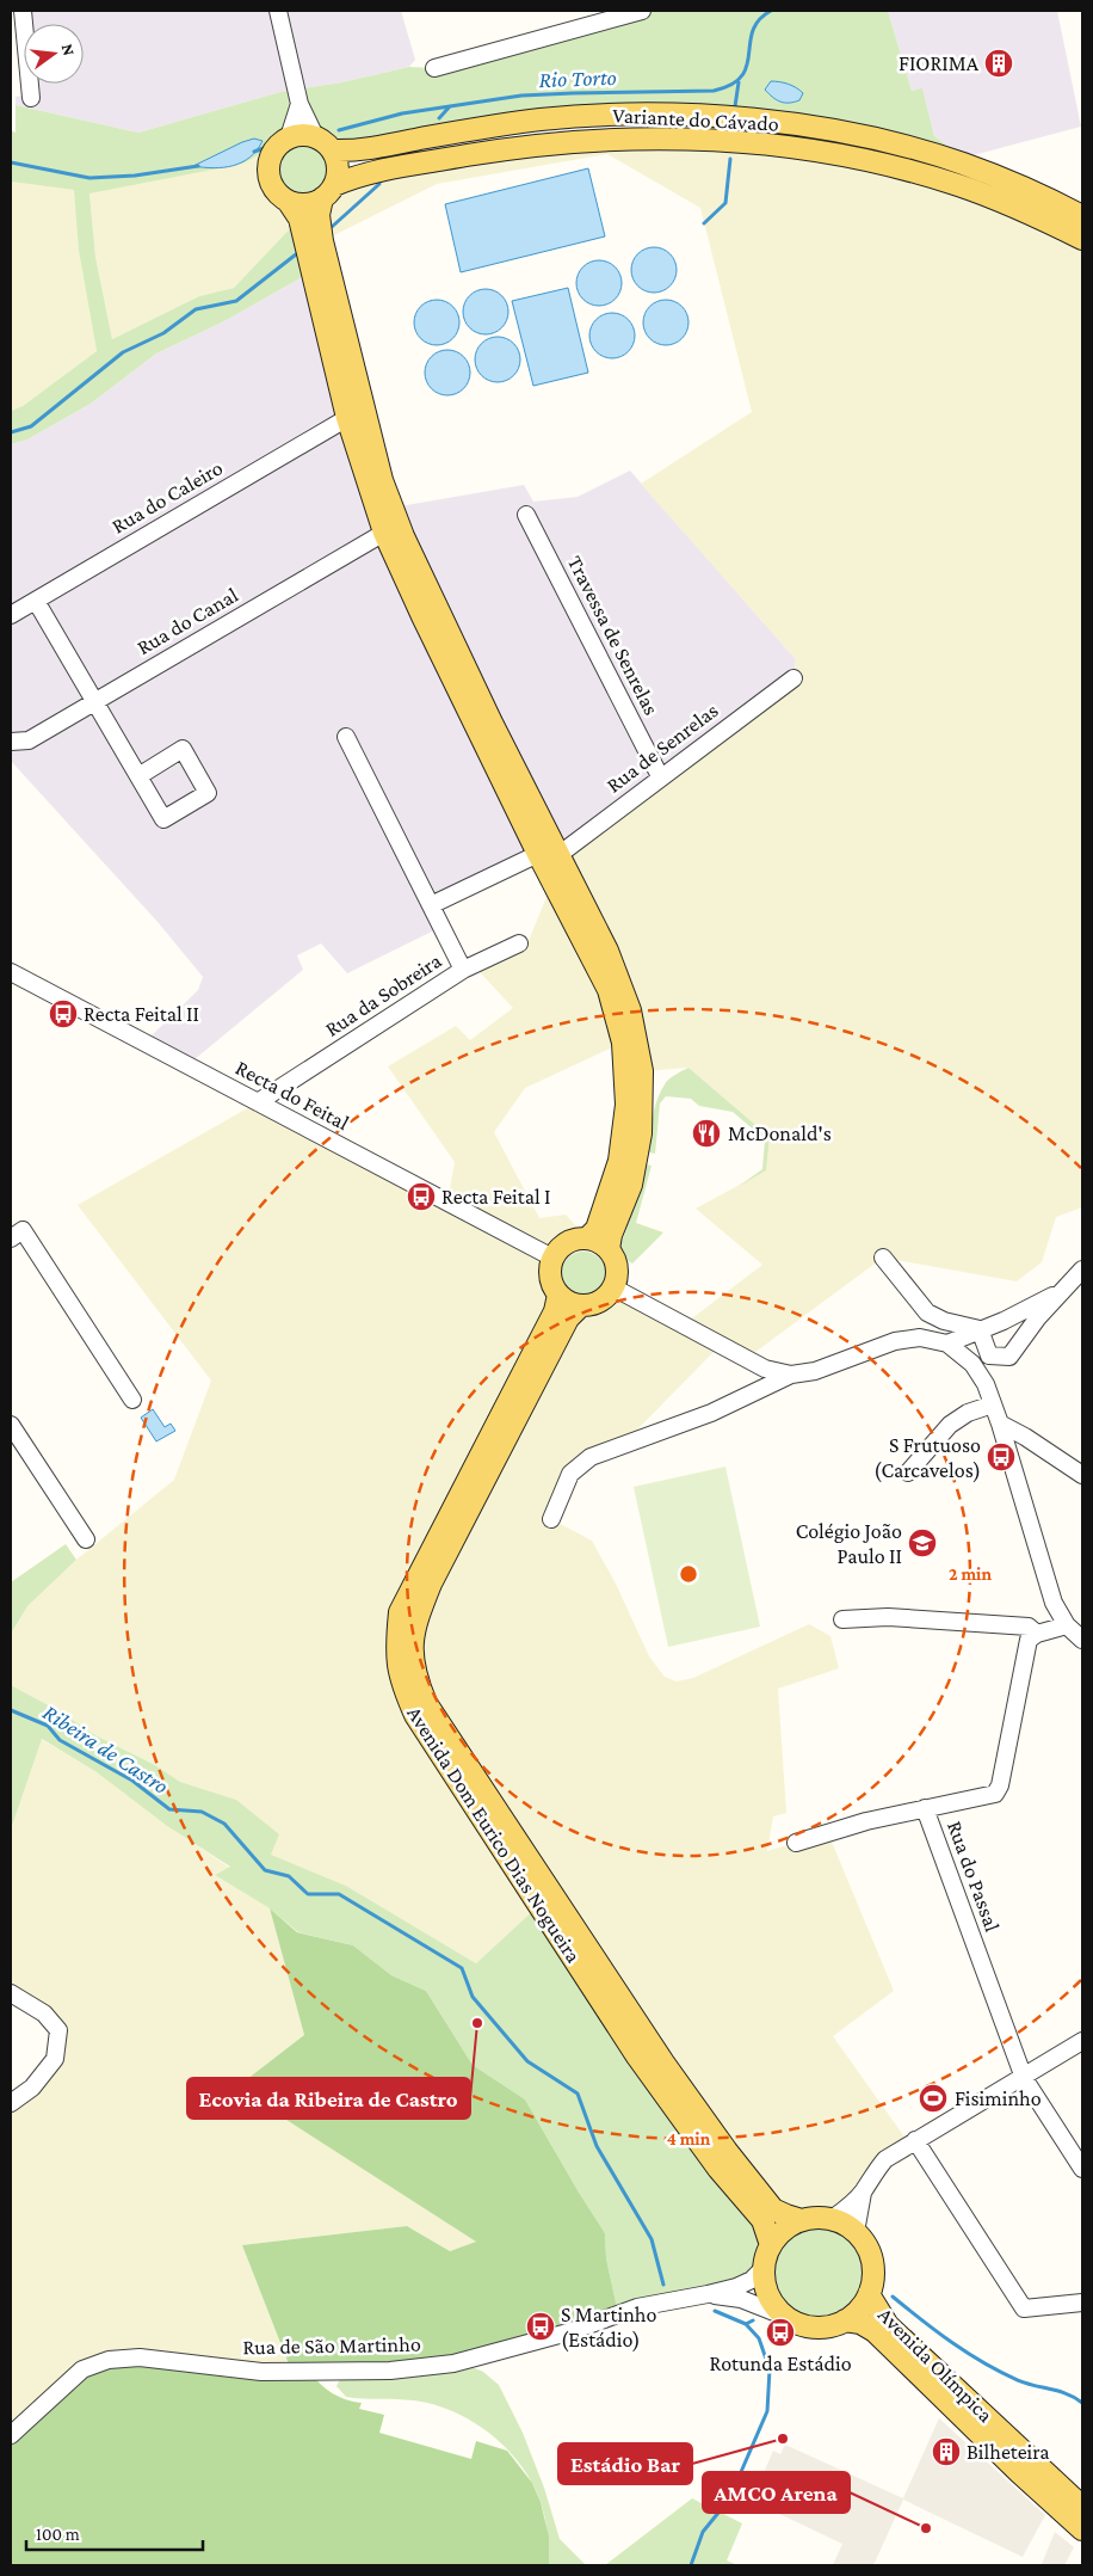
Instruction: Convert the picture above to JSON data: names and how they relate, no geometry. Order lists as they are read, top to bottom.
{
  "streets": {
    "main road": ["Variante do Cávado", "Avenida Dom Eurico Dias Nogueira", "Avenida Olímpica"],
    "street": [
      "Rua do Caleiro",
      "Rua do Canal",
      "Travessa de Senrelas",
      "Rua de Senrelas",
      "Rua da Sobreira",
      "Recta do Feital",
      "Rua do Passal",
      "Rua de São Martinho"
    ]
  },
  "crossings": [
    ["Travessa de Senrelas", "Rua de Senrelas"],
    ["Rua da Sobreira", "Recta do Feital"],
    ["Recta do Feital", "Avenida Dom Eurico Dias Nogueira"],
    ["Avenida Dom Eurico Dias Nogueira", "Rua de São Martinho"],
    ["Avenida Dom Eurico Dias Nogueira", "Avenida Olímpica"],
    ["Rua de São Martinho", "Avenida Olímpica"]
  ],
  "water": ["Rio Torto", "Ribeira de Castro"],
  "places": {
    "building": ["FIORIMA", "Bilheteira"],
    "bus stop": [
      "Recta Feital II",
      "Recta Feital I",
      "S Frutuoso (Carcavelos)",
      "S Martinho (Estádio)",
      "Rotunda Estádio"
    ],
    "restaurant": ["McDonald's"],
    "school or university": ["Colégio João Paulo II"],
    "other": ["Ecovia da Ribeira de Castro", "Estádio Bar", "AMCO Arena"],
    "sports": ["Fisiminho"]
  },
  "scale_bar": "100 m",
  "north": "right",
  "rings": ["2 min", "4 min"]
}
